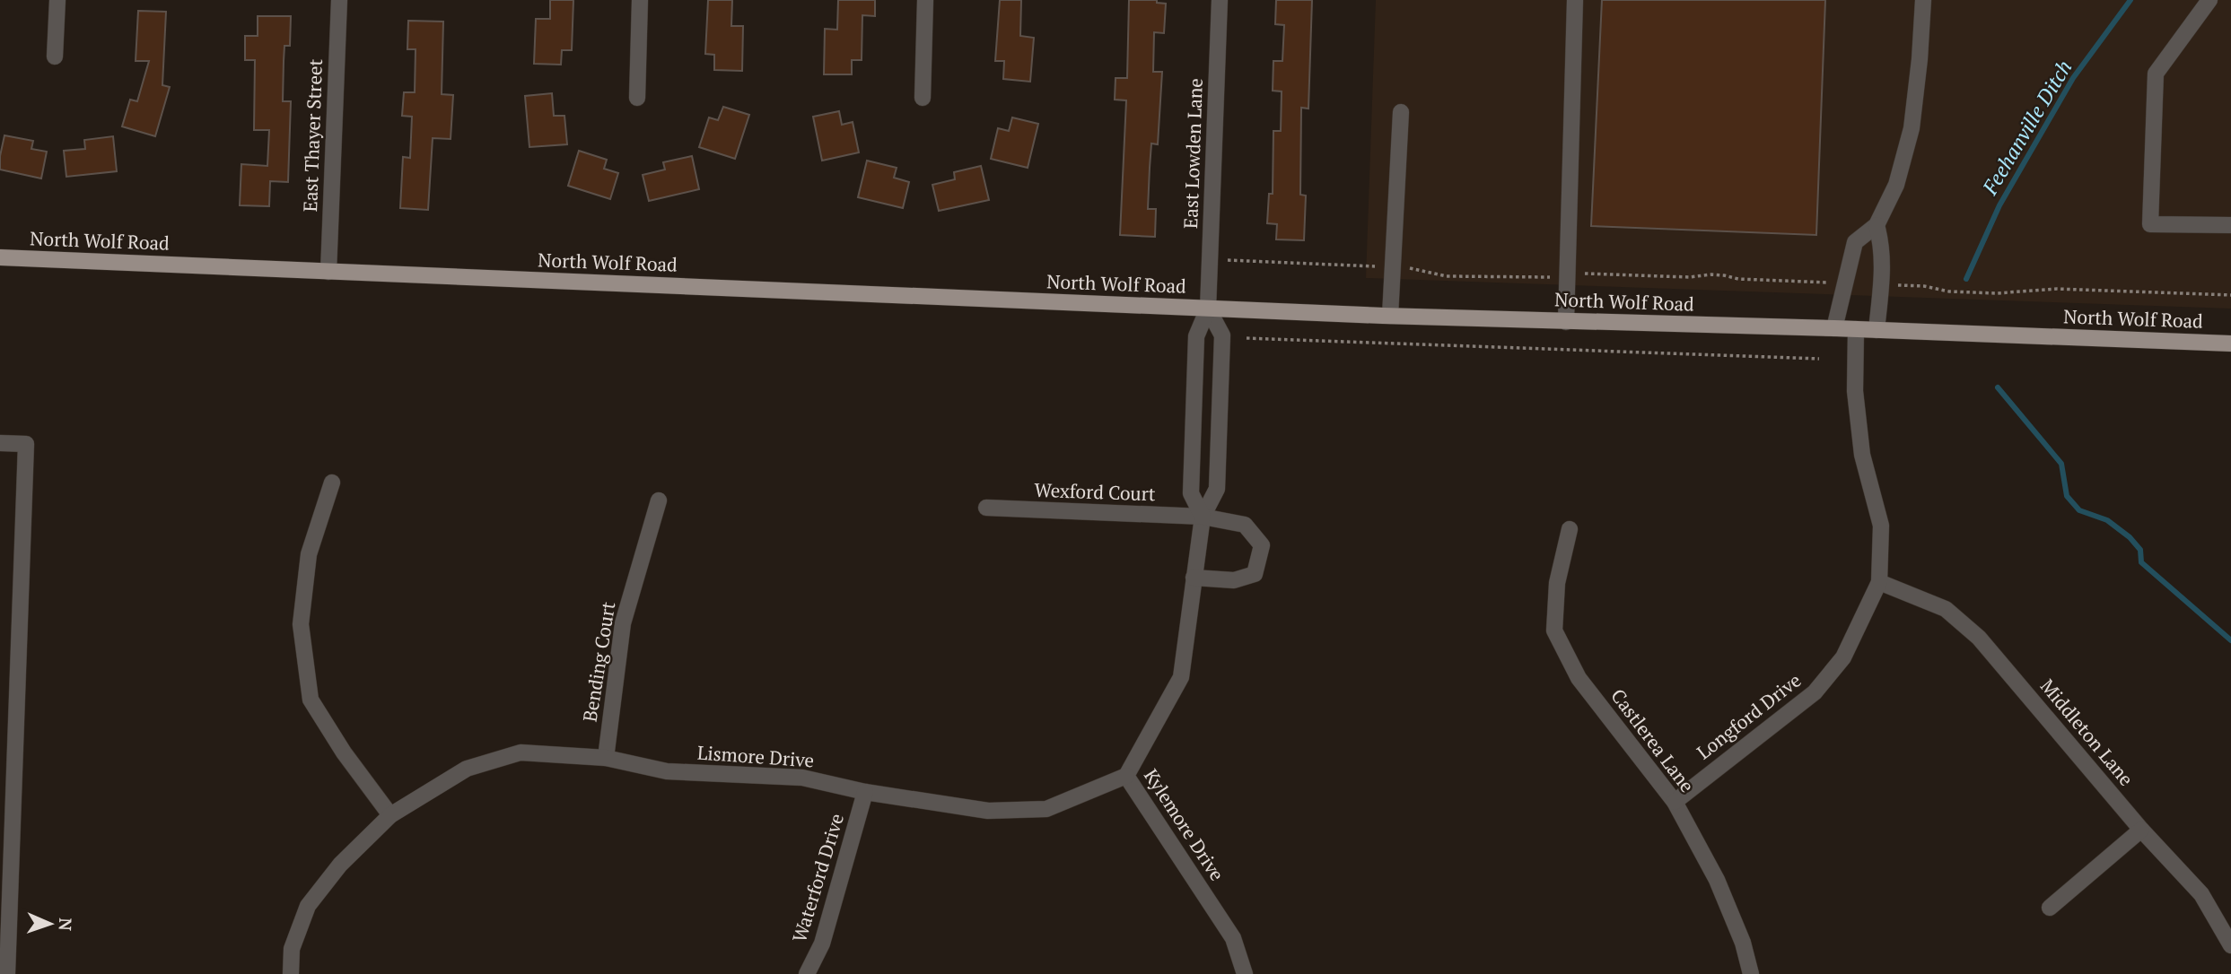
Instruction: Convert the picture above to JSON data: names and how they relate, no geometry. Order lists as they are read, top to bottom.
{
  "streets": {
    "main road": ["North Wolf Road"],
    "street": [
      "East Thayer Street",
      "East Lowden Lane",
      "Wexford Court",
      "Bending Court",
      "Longford Drive",
      "Middleton Lane",
      "Castlerea Lane",
      "Lismore Drive",
      "Kylemore Drive",
      "Waterford Drive"
    ]
  },
  "crossings": [
    ["East Thayer Street", "North Wolf Road"],
    ["East Lowden Lane", "North Wolf Road"],
    ["East Lowden Lane", "Kylemore Drive"],
    ["North Wolf Road", "Longford Drive"],
    ["North Wolf Road", "Kylemore Drive"],
    ["Wexford Court", "Kylemore Drive"],
    ["Bending Court", "Lismore Drive"],
    ["Longford Drive", "Middleton Lane"],
    ["Longford Drive", "Castlerea Lane"],
    ["Lismore Drive", "Kylemore Drive"],
    ["Lismore Drive", "Waterford Drive"]
  ],
  "water": ["Feehanville Ditch"],
  "north": "right"
}
